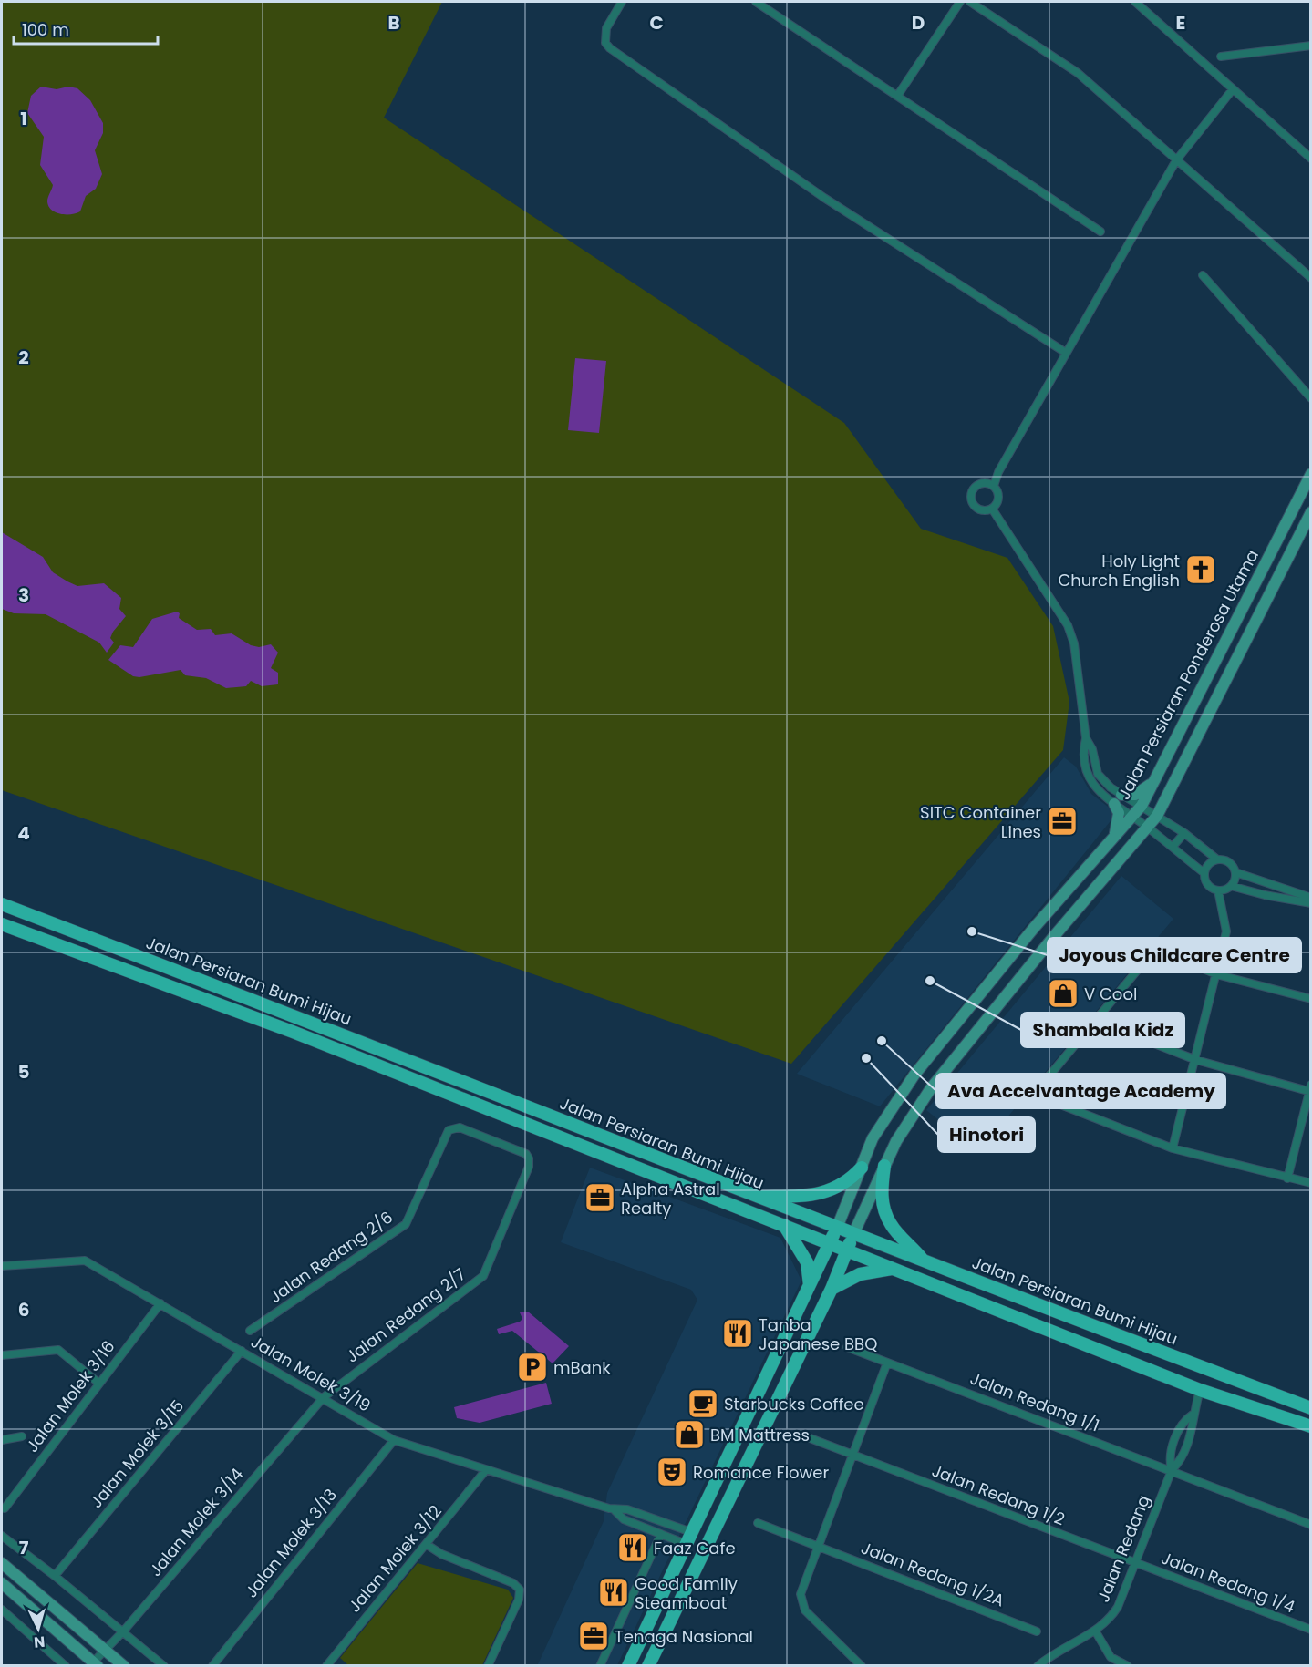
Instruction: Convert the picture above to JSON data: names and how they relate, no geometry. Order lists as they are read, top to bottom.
{
  "streets": {
    "main road": ["Jalan Persiaran Ponderosa Utama", "Jalan Persiaran Bumi Hijau"],
    "street": [
      "Jalan Redang 2/6",
      "Jalan Redang 2/7",
      "Jalan Molek 3/19",
      "Jalan Molek 3/16",
      "Jalan Redang 1/1",
      "Jalan Molek 3/15",
      "Jalan Redang 1/2",
      "Jalan Molek 3/14",
      "Jalan Molek 3/13",
      "Jalan Redang",
      "Jalan Molek 3/12",
      "Jalan Redang 1/2A",
      "Jalan Redang 1/4"
    ]
  },
  "crossings": [
    ["Jalan Persiaran Ponderosa Utama", "Jalan Persiaran Bumi Hijau"],
    ["Jalan Persiaran Bumi Hijau", "Jalan Redang"],
    ["Jalan Redang 2/6", "Jalan Redang 2/7"],
    ["Jalan Redang 2/7", "Jalan Molek 3/19"],
    ["Jalan Redang 2/7", "Jalan Molek 3/14"],
    ["Jalan Molek 3/19", "Jalan Molek 3/16"],
    ["Jalan Molek 3/19", "Jalan Molek 3/15"],
    ["Jalan Molek 3/19", "Jalan Molek 3/14"],
    ["Jalan Molek 3/19", "Jalan Molek 3/13"],
    ["Jalan Molek 3/19", "Jalan Molek 3/12"],
    ["Jalan Redang 1/1", "Jalan Redang"],
    ["Jalan Redang 1/2", "Jalan Redang"],
    ["Jalan Redang 1/2", "Jalan Redang 1/4"],
    ["Jalan Redang", "Jalan Redang 1/4"]
  ],
  "places": {
    "church": ["Holy Light Church English"],
    "office": ["SITC Container Lines", "Alpha Astral Realty", "Tenaga Nasional"],
    "other": [
      "Joyous Childcare Centre",
      "Shambala Kidz",
      "Ava Accelvantage Academy",
      "Hinotori"
    ],
    "shop": ["V Cool", "BM Mattress"],
    "restaurant": ["Tanba Japanese BBQ", "Faaz Cafe", "Good Family Steamboat"],
    "parking": ["mBank"],
    "cafe": ["Starbucks Coffee"],
    "theatre": ["Romance Flower"]
  },
  "scale_bar": "100 m",
  "north": "bottom",
  "grid": {
    "columns": [
      "B",
      "C",
      "D",
      "E"
    ],
    "rows": [
      "1",
      "2",
      "3",
      "4",
      "5",
      "6",
      "7"
    ]
  }
}
